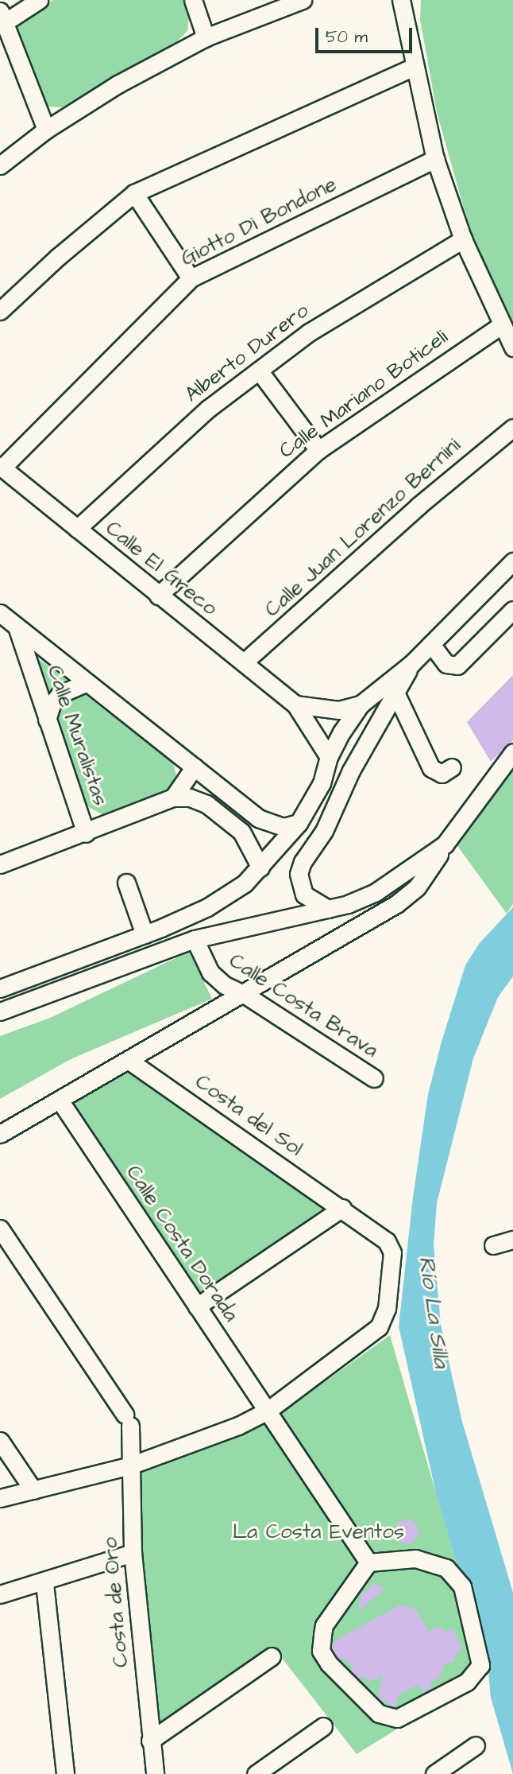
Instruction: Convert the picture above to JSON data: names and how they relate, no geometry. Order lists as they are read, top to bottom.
{
  "streets": {
    "street": [
      "Giotto Di Bondone",
      "Alberto Durero",
      "Calle Mariano Boticeli",
      "Calle Juan Lorenzo Bernini",
      "Calle El Greco",
      "Calle Muralistas",
      "Calle Costa Brava",
      "Costa del Sol",
      "Calle Costa Dorada",
      "Costa de Oro"
    ]
  },
  "crossings": [
    ["Giotto Di Bondone", "Calle El Greco"],
    ["Alberto Durero", "Calle El Greco"],
    ["Calle Mariano Boticeli", "Calle El Greco"],
    ["Calle Juan Lorenzo Bernini", "Calle El Greco"],
    ["Costa del Sol", "Calle Costa Dorada"]
  ],
  "water": ["Río La Silla"],
  "parks": ["La Costa Eventos"],
  "scale_bar": "50 m"
}
